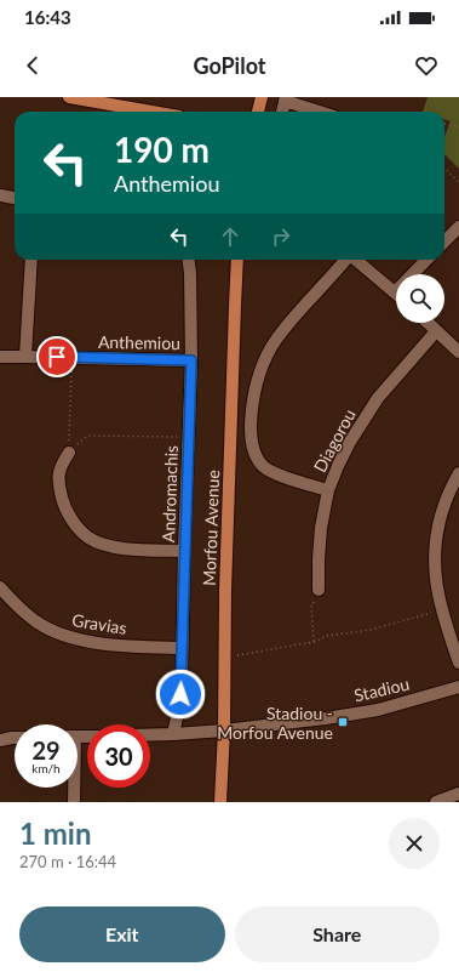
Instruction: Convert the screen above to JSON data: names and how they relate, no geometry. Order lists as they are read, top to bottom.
{
  "streets": {
    "main road": ["Morfou Avenue"],
    "street": [
      "Anthemiou",
      "Diagorou",
      "Andromachis",
      "Gravias",
      "Stadiou"
    ]
  },
  "crossings": [
    ["Anthemiou", "Andromachis"],
    ["Andromachis", "Gravias"],
    ["Morfou Avenue", "Stadiou"]
  ],
  "places": {
    "transit": ["Stadiou - Morfou Avenue"]
  },
  "page": {
    "status": "16:43",
    "header": "GoPilot",
    "turn": ["190 m", "Anthemiou"],
    "speed": "29 km/h",
    "limit": "30",
    "heading": ["1 min", "270 m · 16:44"],
    "buttons": ["Exit", "Share"]
  }
}
